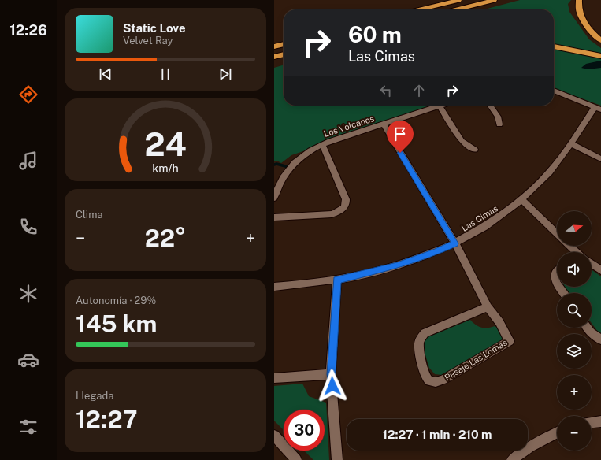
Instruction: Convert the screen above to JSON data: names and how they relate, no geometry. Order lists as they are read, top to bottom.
{
  "streets": {
    "street": ["Los Volcanes", "Las Cimas", "Pasaje Las Lomas"]
  },
  "crossings": [
    ["Los Volcanes", "Pasaje Las Lomas"],
    ["Las Cimas", "Pasaje Las Lomas"]
  ],
  "north": "right",
  "page": {
    "tabs": "12:26",
    "turn": ["60 m", "Las Cimas"],
    "song": ["Static Love", "Velvet Ray"],
    "tile": [
      "Clima",
      ["Autonomía · 29%", "145 km"],
      ["Llegada", "12:27"]
    ],
    "map_buttons": ["+", "−"],
    "heat": ["−", "22°", "+"],
    "limit": "30",
    "trip": "12:27 · 1 min · 210 m",
    "gauge": ["24", "km/h"]
  }
}
